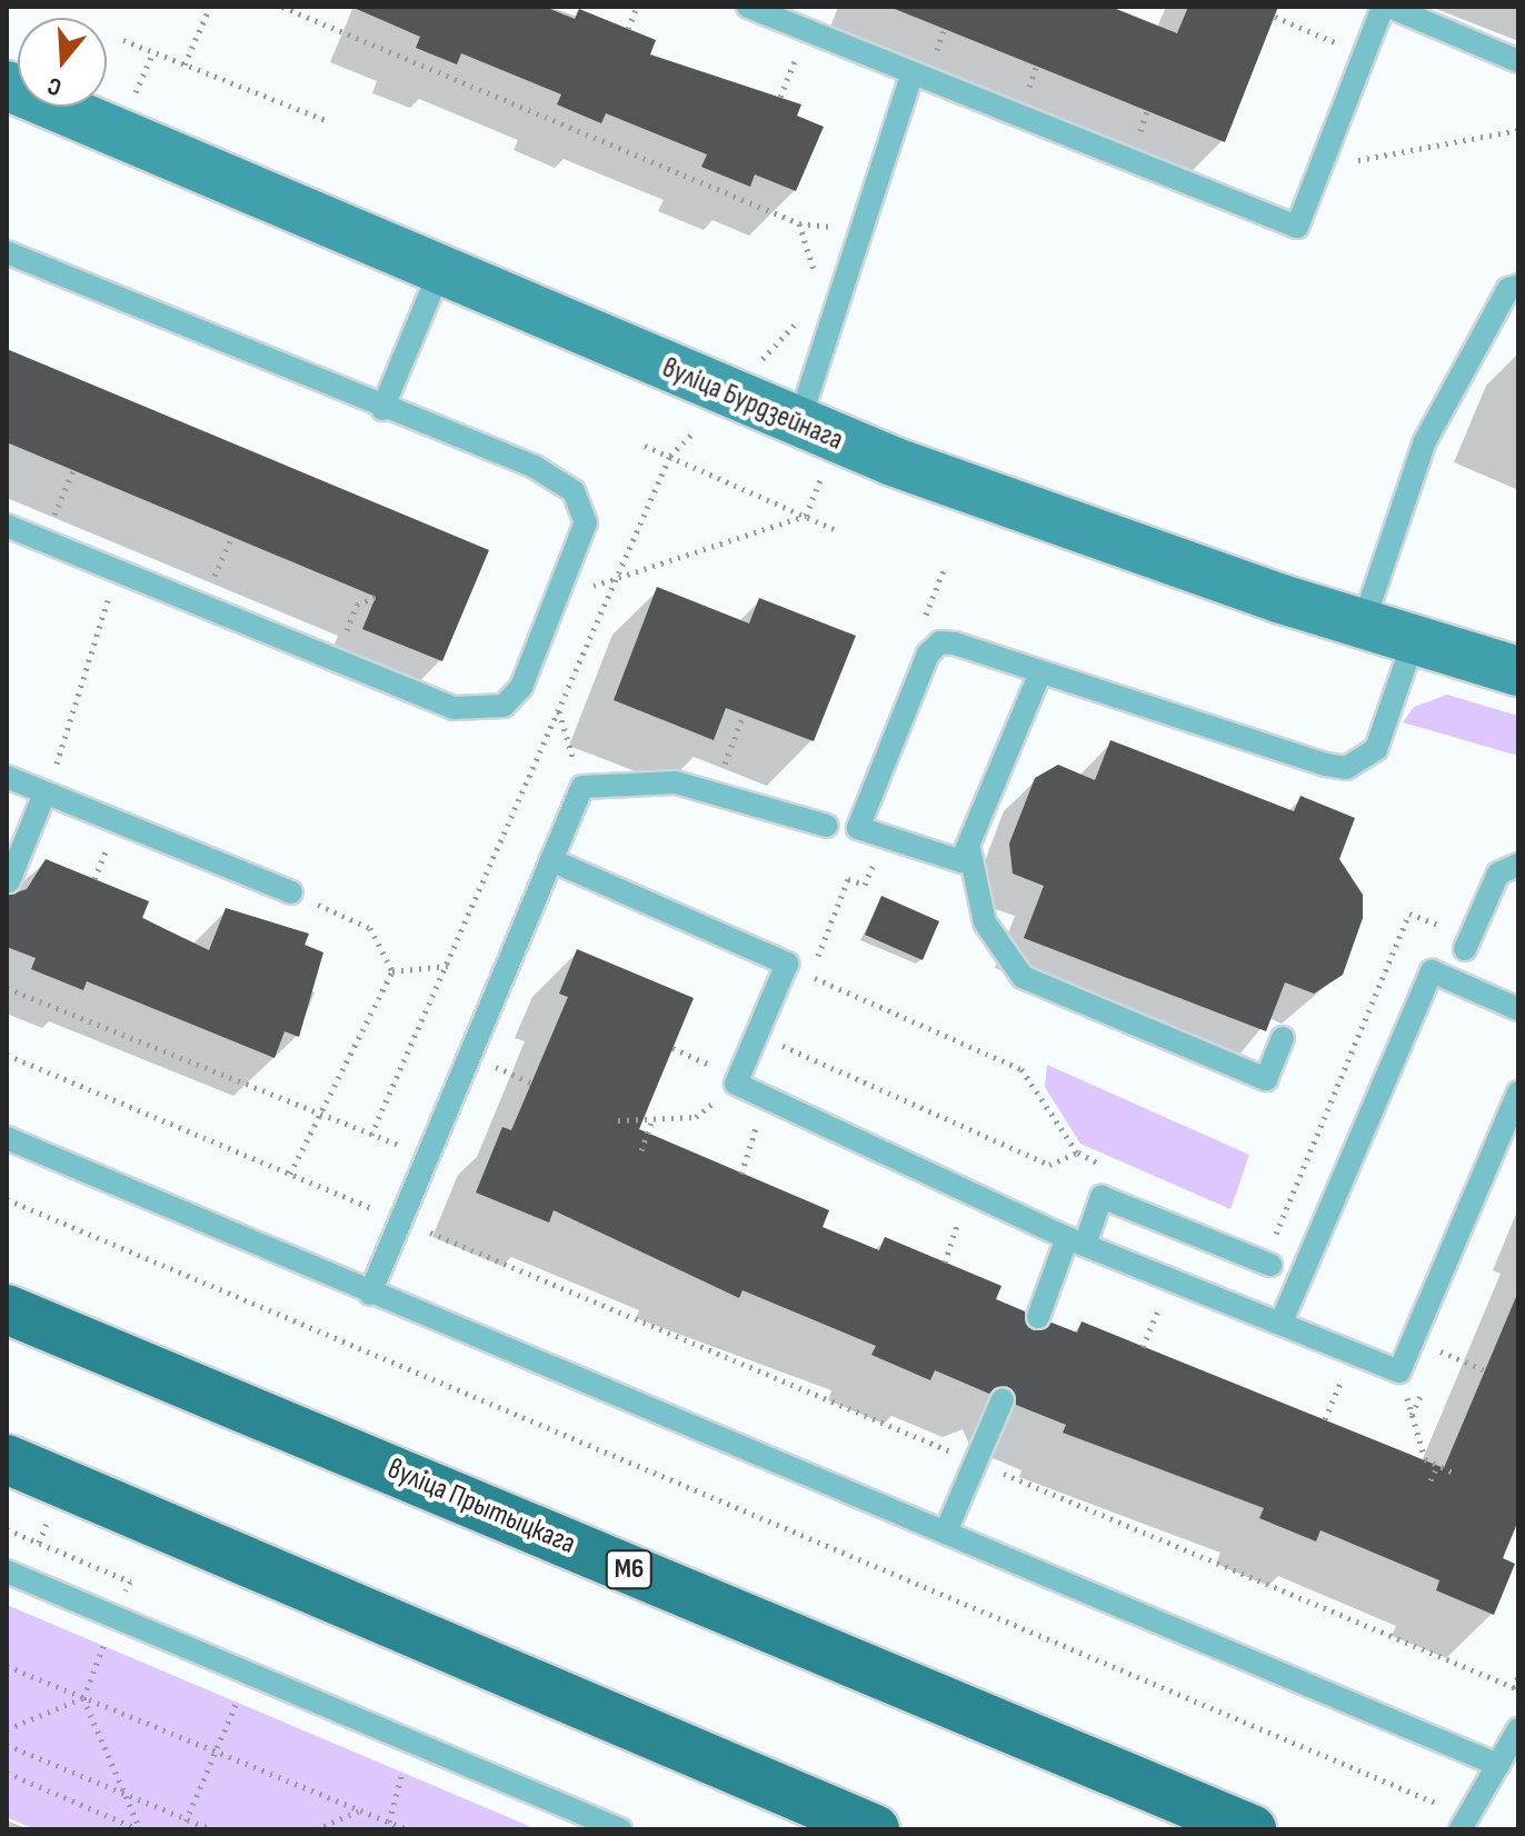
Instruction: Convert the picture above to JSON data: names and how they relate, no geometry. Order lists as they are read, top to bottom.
{
  "streets": {
    "main road": ["вуліца Прытыцкага", "М6"],
    "street": ["вуліца Бурдзейнага"]
  },
  "north": "bottom"
}
